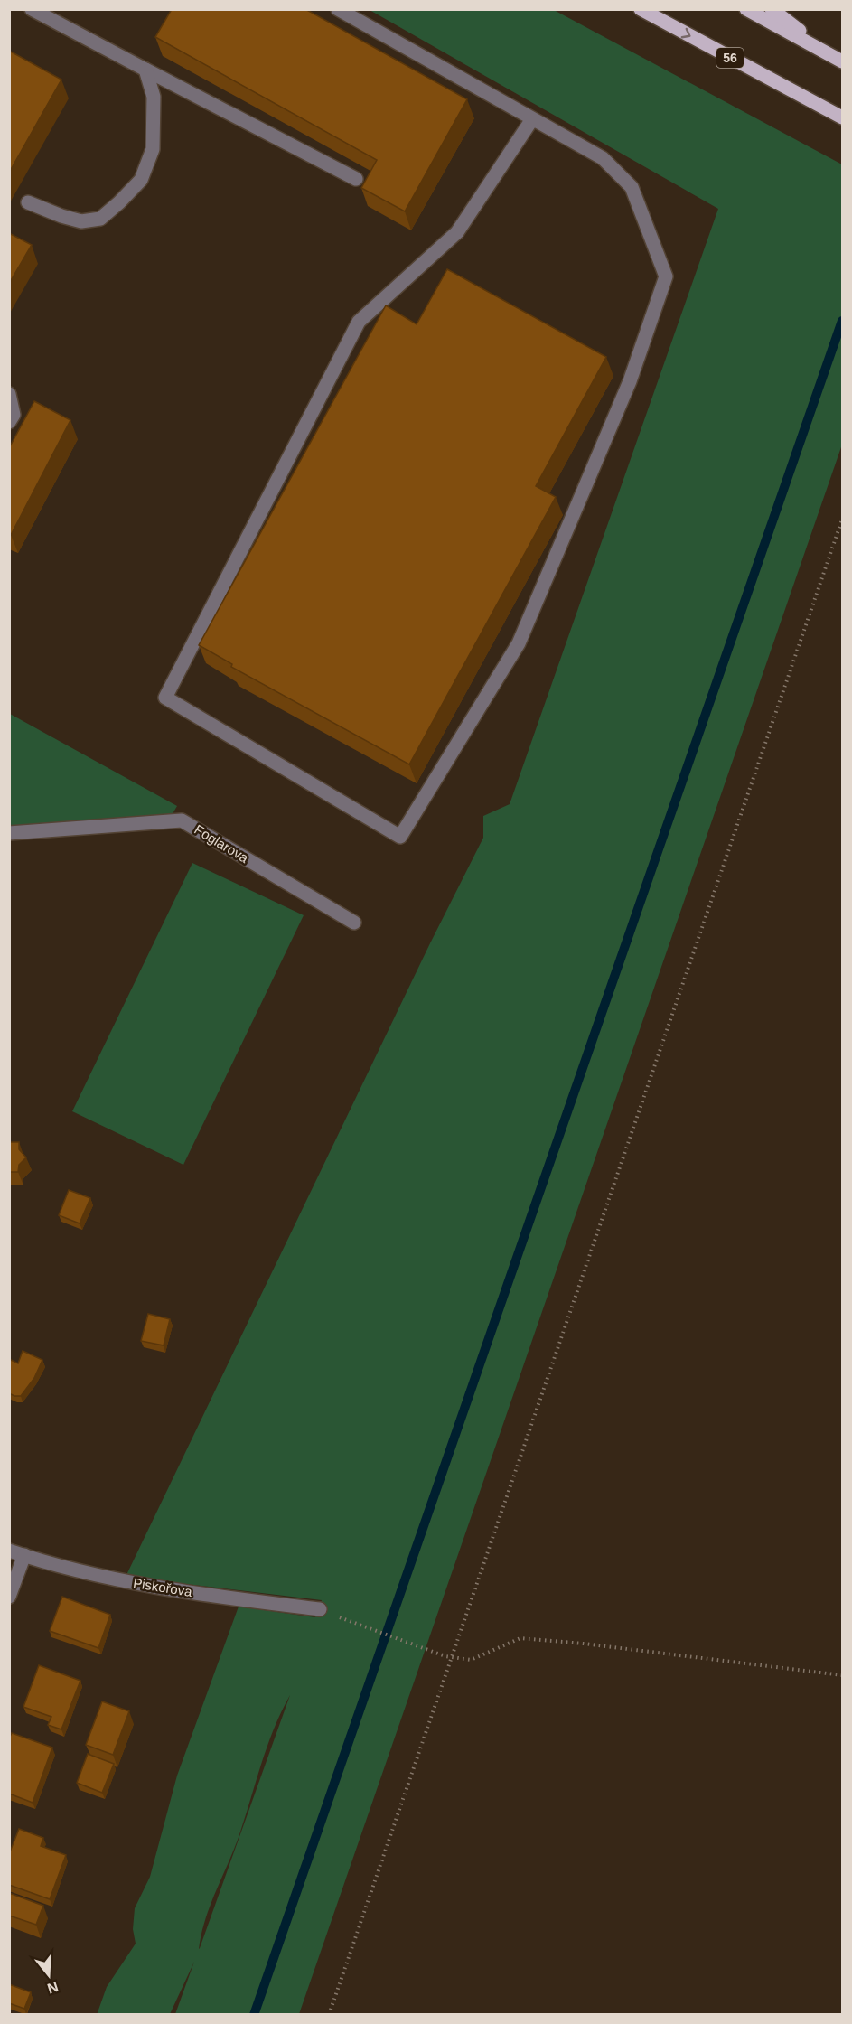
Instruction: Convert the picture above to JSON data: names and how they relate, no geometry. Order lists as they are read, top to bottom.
{
  "streets": {
    "main road": ["56"],
    "street": ["Foglarova", "Piskořova"]
  },
  "north": "bottom"
}
